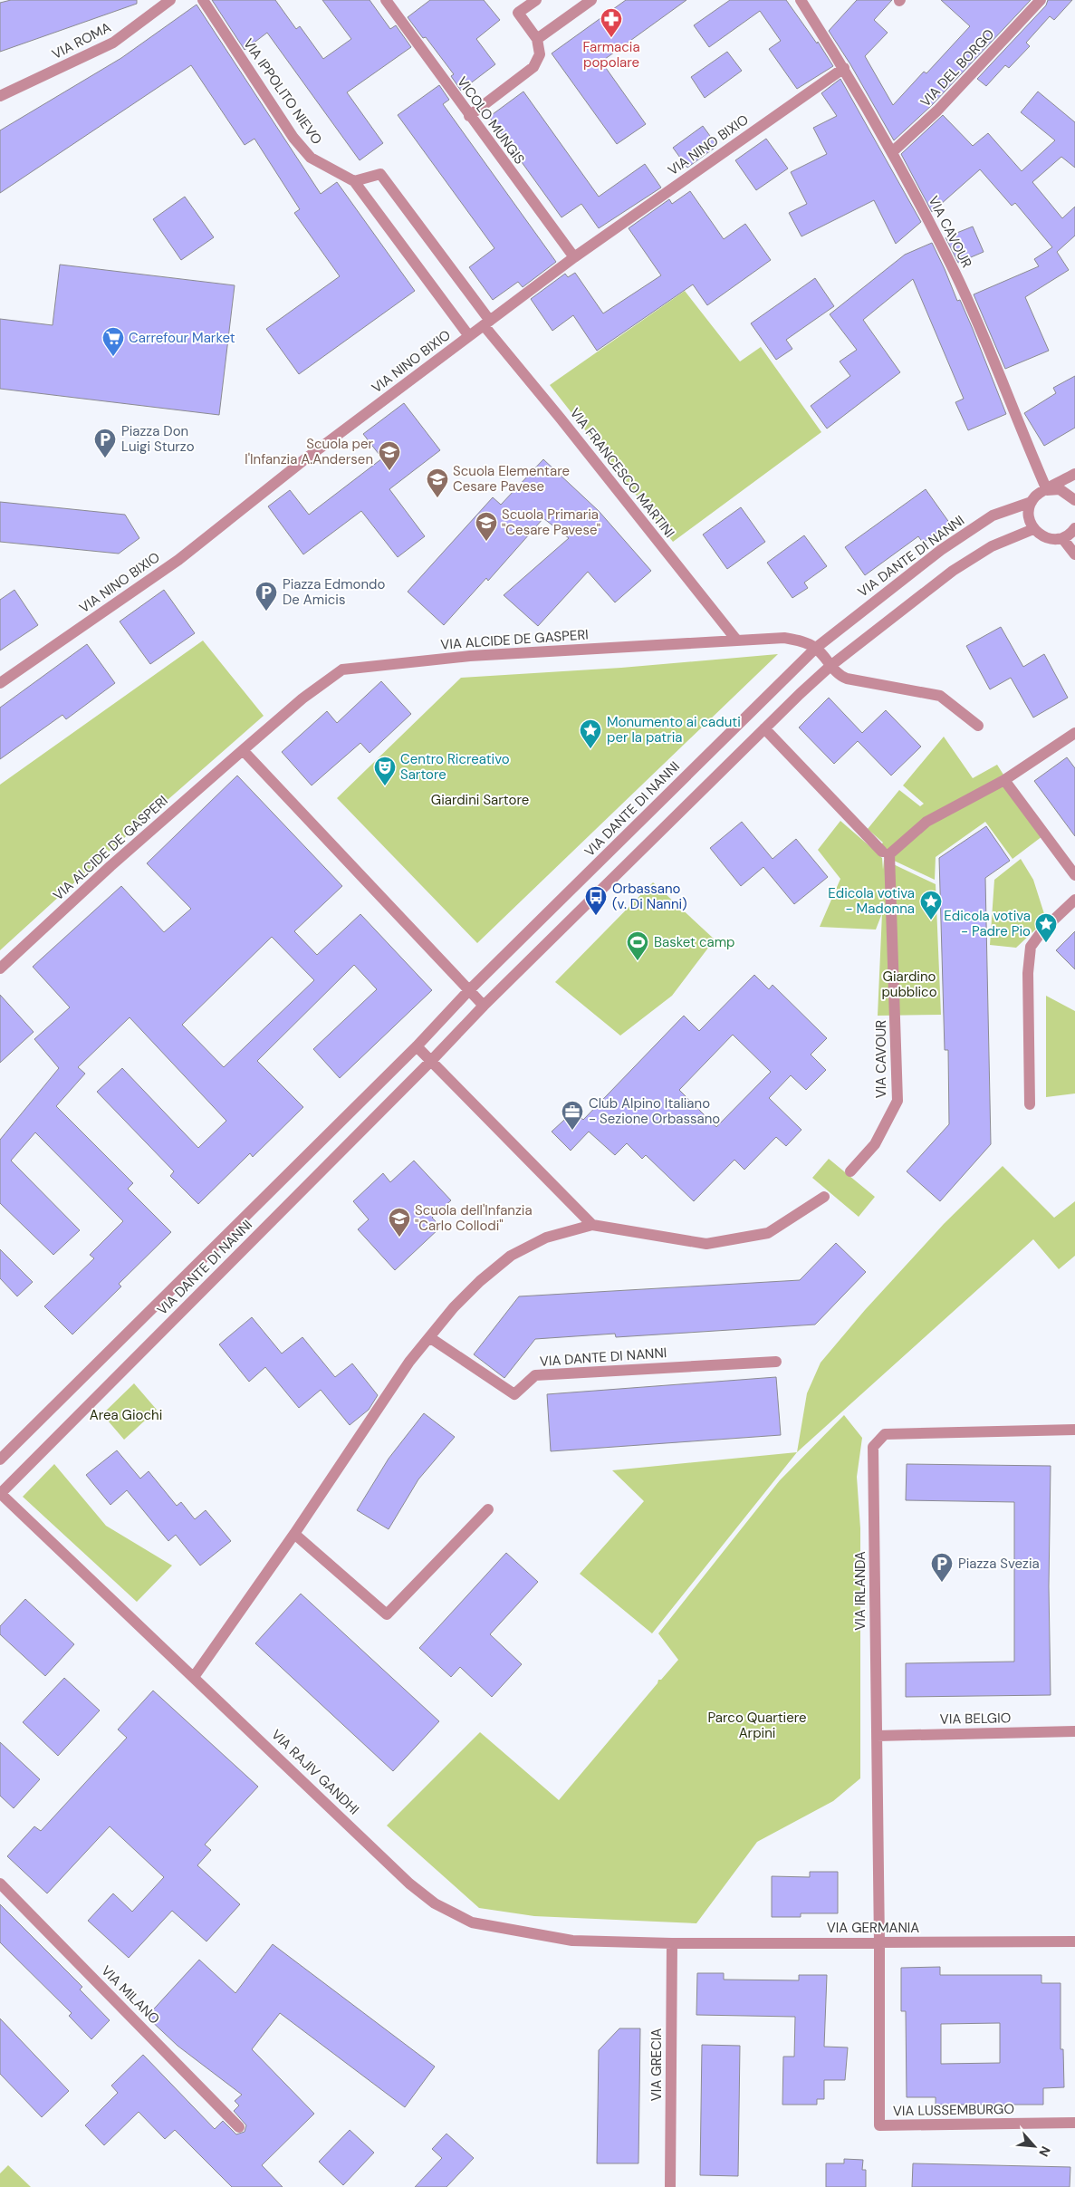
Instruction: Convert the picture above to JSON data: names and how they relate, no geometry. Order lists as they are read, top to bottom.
{
  "streets": {
    "street": [
      "VIA ROMA",
      "VIA DEL BORGO",
      "VIA IPPOLITO NIEVO",
      "VICOLO MUNGIS",
      "VIA NINO BIXIO",
      "VIA CAVOUR",
      "VIA FRANCESCO MARTINI",
      "VIA DANTE DI NANNI",
      "VIA ALCIDE DE GASPERI",
      "VIA IRLANDA",
      "VIA BELGIO",
      "VIA RAJIV GANDHI",
      "VIA GERMANIA",
      "VIA MILANO",
      "VIA GRECIA",
      "VIA LUSSEMBURGO"
    ]
  },
  "crossings": [
    ["VIA DEL BORGO", "VIA CAVOUR"],
    ["VIA IPPOLITO NIEVO", "VIA NINO BIXIO"],
    ["VICOLO MUNGIS", "VIA NINO BIXIO"],
    ["VIA NINO BIXIO", "VIA CAVOUR"],
    ["VIA NINO BIXIO", "VIA FRANCESCO MARTINI"],
    ["VIA CAVOUR", "VIA DANTE DI NANNI"],
    ["VIA FRANCESCO MARTINI", "VIA ALCIDE DE GASPERI"],
    ["VIA DANTE DI NANNI", "VIA ALCIDE DE GASPERI"],
    ["VIA DANTE DI NANNI", "VIA RAJIV GANDHI"],
    ["VIA IRLANDA", "VIA BELGIO"],
    ["VIA IRLANDA", "VIA GERMANIA"],
    ["VIA IRLANDA", "VIA LUSSEMBURGO"],
    ["VIA RAJIV GANDHI", "VIA GERMANIA"],
    ["VIA RAJIV GANDHI", "VIA GRECIA"],
    ["VIA GERMANIA", "VIA GRECIA"],
    ["VIA GERMANIA", "VIA LUSSEMBURGO"]
  ],
  "parks": [
    "Giardini Sartore",
    "Giardino pubblico",
    "Area Giochi",
    "Parco Quartiere Arpini"
  ],
  "places": {
    "pharmacy": ["Farmacia popolare"],
    "supermarket": ["Carrefour Market"],
    "parking": ["Piazza Don Luigi Sturzo", "Piazza Edmondo De Amicis", "Piazza Svezia"],
    "school or university": [
      "Scuola per l'Infanzia A.Andersen",
      "Scuola Elementare Cesare Pavese",
      "Scuola Primaria \"Cesare Pavese\"",
      "Scuola dell'Infanzia \"Carlo Collodi\""
    ],
    "place": ["Monumento ai caduti per la patria", "Edicola votiva - Madonna", "Edicola votiva - Padre Pio"],
    "theatre": ["Centro Ricreativo Sartore"],
    "bus stop": ["Orbassano (v. Di Nanni)"],
    "sports": ["Basket camp"],
    "office": ["Club Alpino Italiano - Sezione Orbassano"]
  },
  "north": "bottom right"
}
